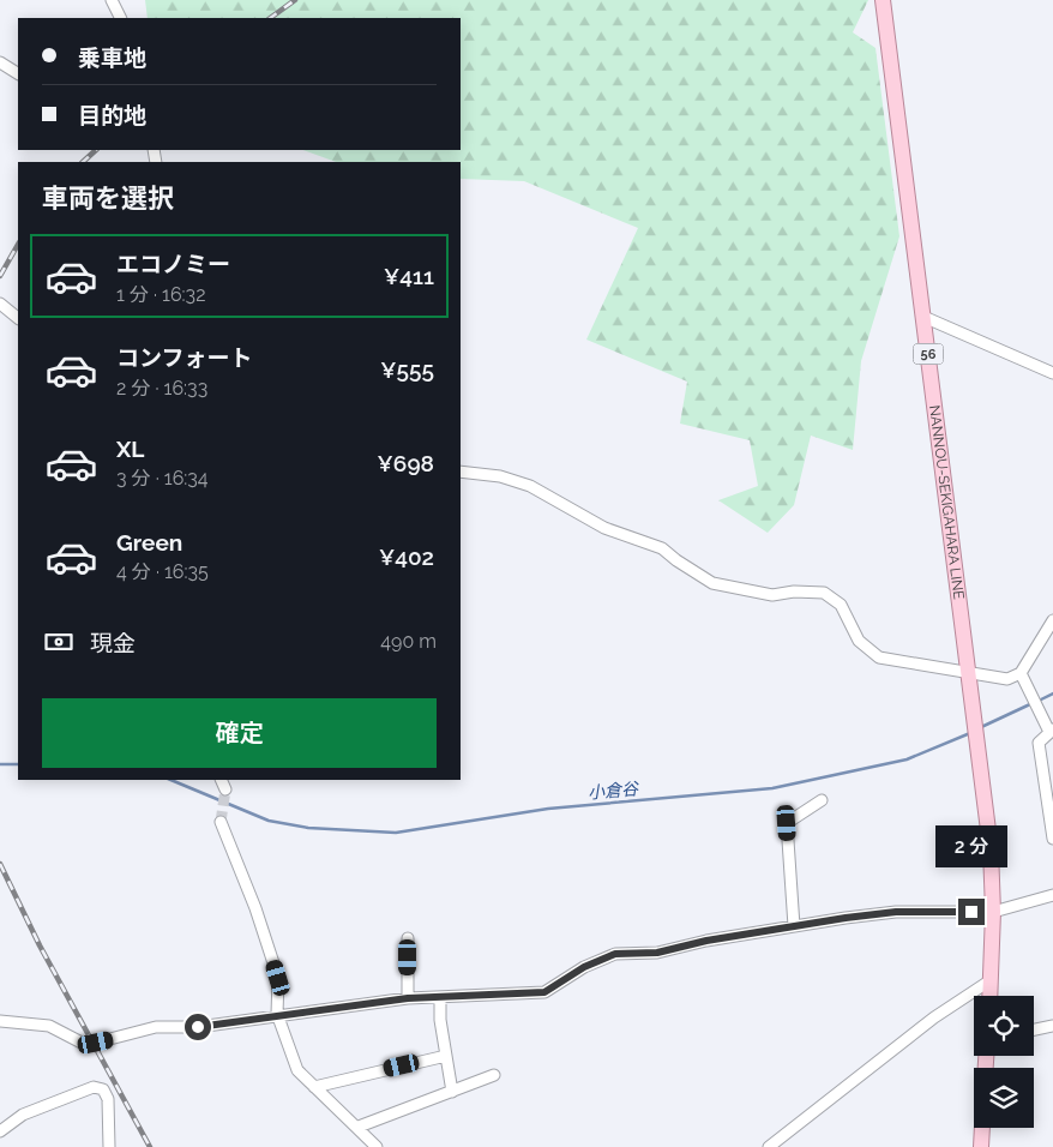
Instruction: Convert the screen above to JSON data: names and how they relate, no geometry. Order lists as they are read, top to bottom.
{
  "streets": {
    "main road": ["56", "NANNOU-SEKIGAHARA LINE"]
  },
  "water": ["小倉谷"],
  "page": {
    "banner": ["乗車地", "目的地"],
    "heading": "車両を選択",
    "list": [
      {
        "name": "エコノミー",
        "note": "1 分 · 16:32",
        "value": "¥411"
      },
      {
        "name": "コンフォート",
        "note": "2 分 · 16:33",
        "value": "¥555"
      },
      {
        "name": "XL",
        "note": "3 分 · 16:34",
        "value": "¥698"
      },
      {
        "name": "Green",
        "note": "4 分 · 16:35",
        "value": "¥402"
      }
    ],
    "pay": ["現金", "490 m"],
    "buttons": "確定",
    "bubble": "2 分"
  }
}
